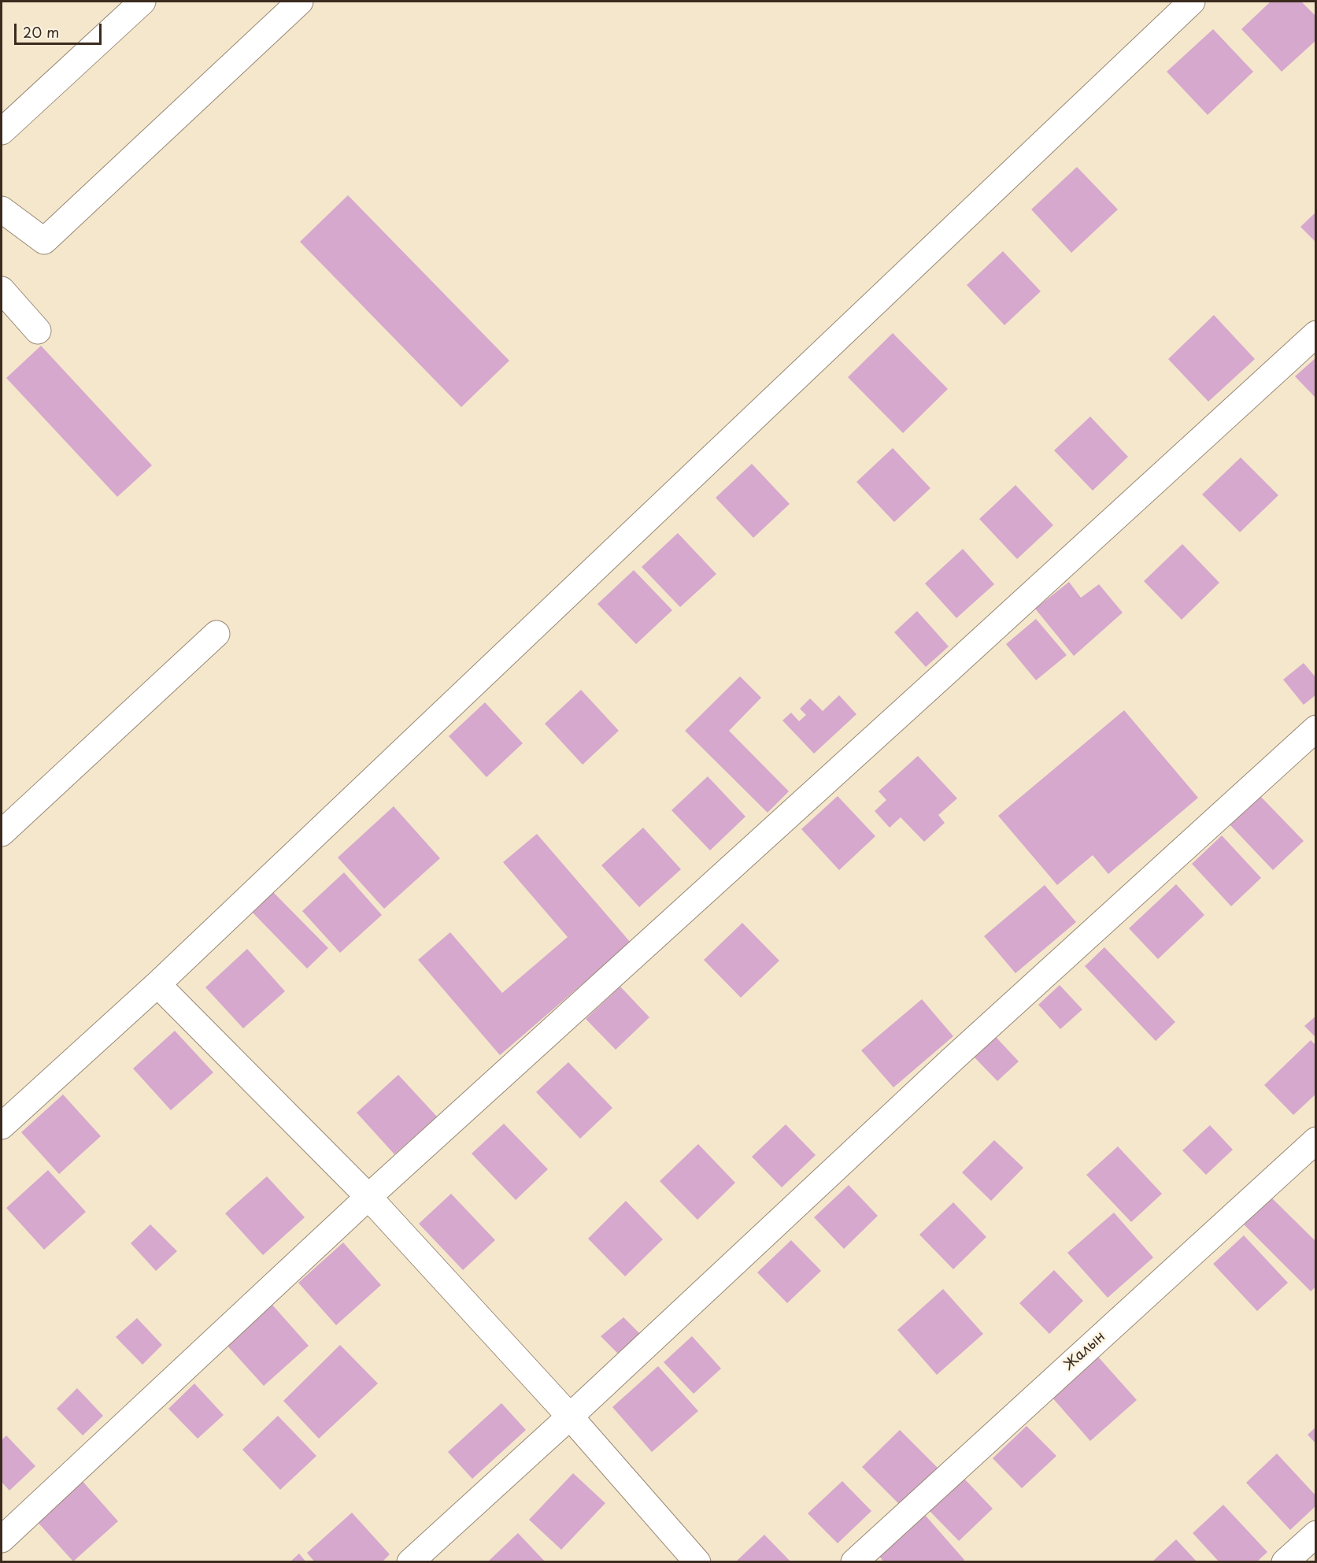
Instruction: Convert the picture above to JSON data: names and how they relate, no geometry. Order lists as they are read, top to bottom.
{
  "streets": {
    "street": ["Жалын"]
  },
  "scale_bar": "20 m"
}
